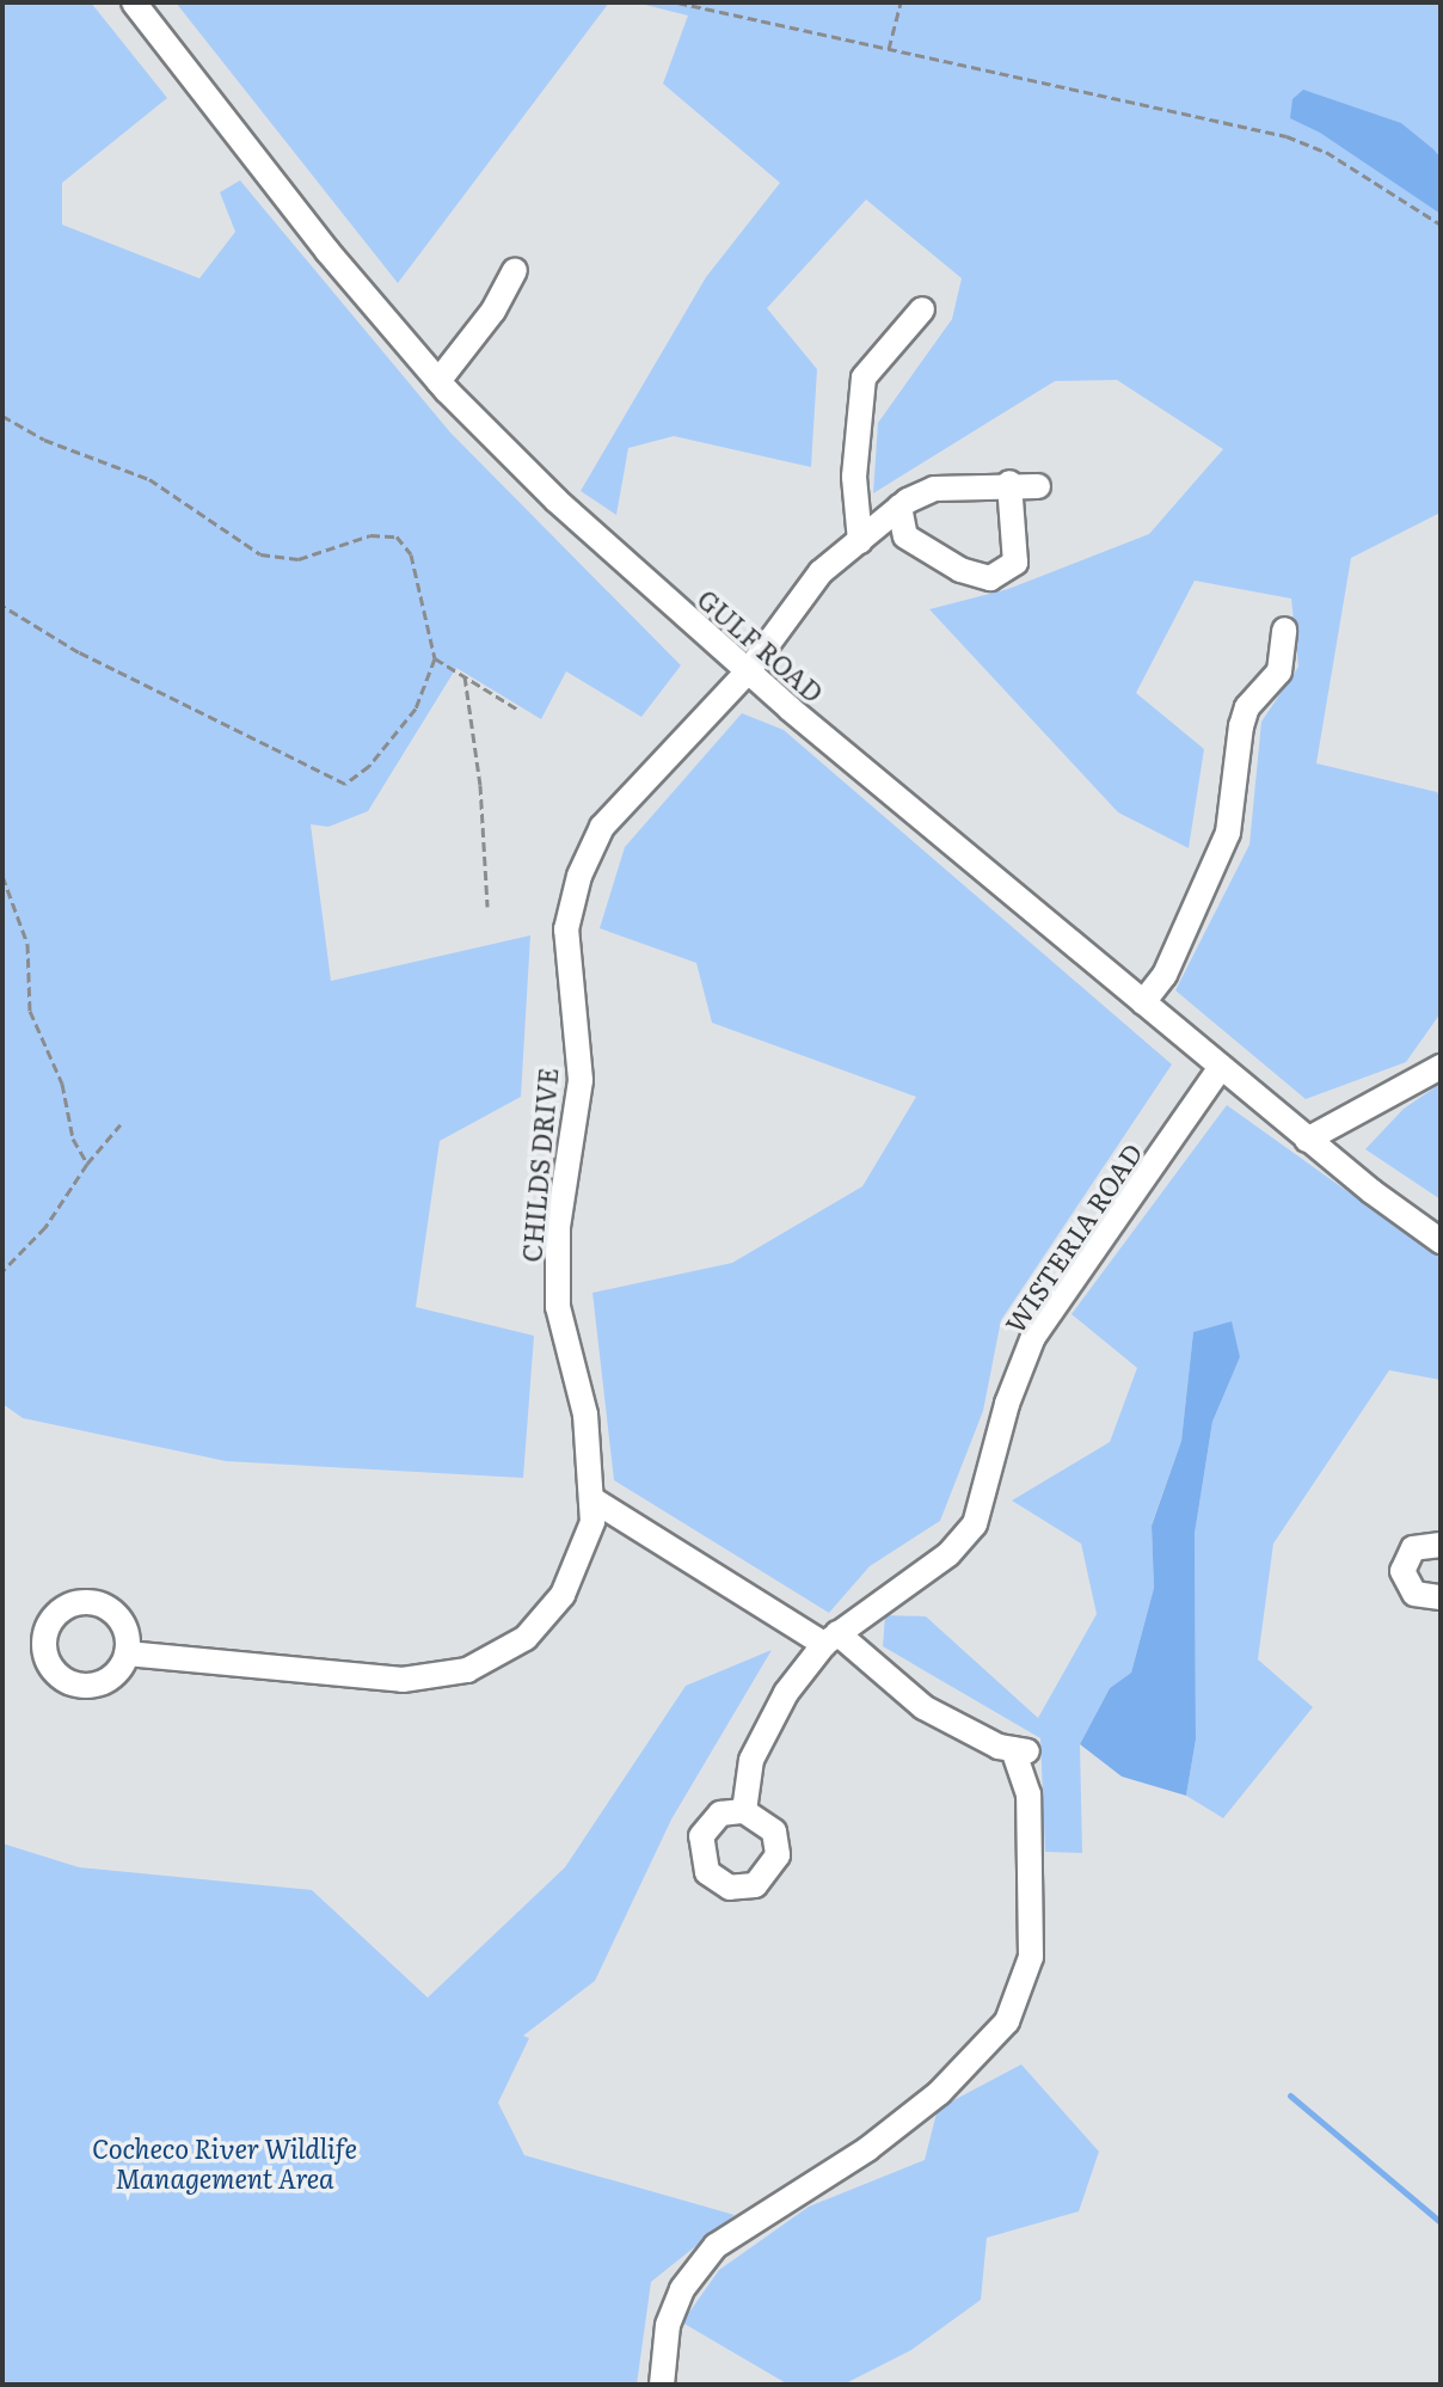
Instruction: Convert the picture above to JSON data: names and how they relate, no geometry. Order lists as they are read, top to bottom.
{
  "streets": {
    "street": ["GULF ROAD", "CHILDS DRIVE", "WISTERIA ROAD"]
  },
  "crossings": [
    ["GULF ROAD", "CHILDS DRIVE"],
    ["GULF ROAD", "WISTERIA ROAD"]
  ],
  "parks": ["Cocheco River Wildlife Management Area"]
}
